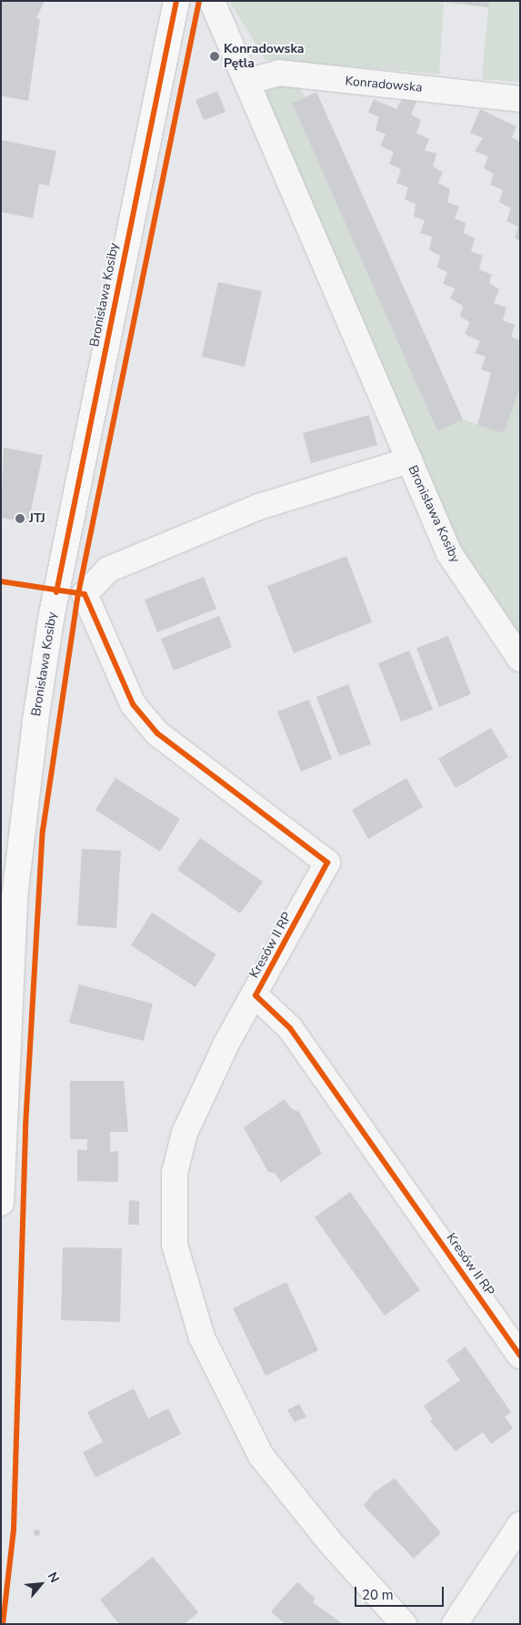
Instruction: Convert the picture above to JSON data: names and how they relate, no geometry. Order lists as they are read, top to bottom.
{
  "streets": {
    "street": ["Konradowska", "Bronisława Kosiby", "Kresów II RP"]
  },
  "crossings": [
    ["Konradowska", "Bronisława Kosiby"],
    ["Bronisława Kosiby", "Kresów II RP"]
  ],
  "places": ["Konradowska Pętla", "JTJ"],
  "scale_bar": "20 m",
  "north": "top right"
}
